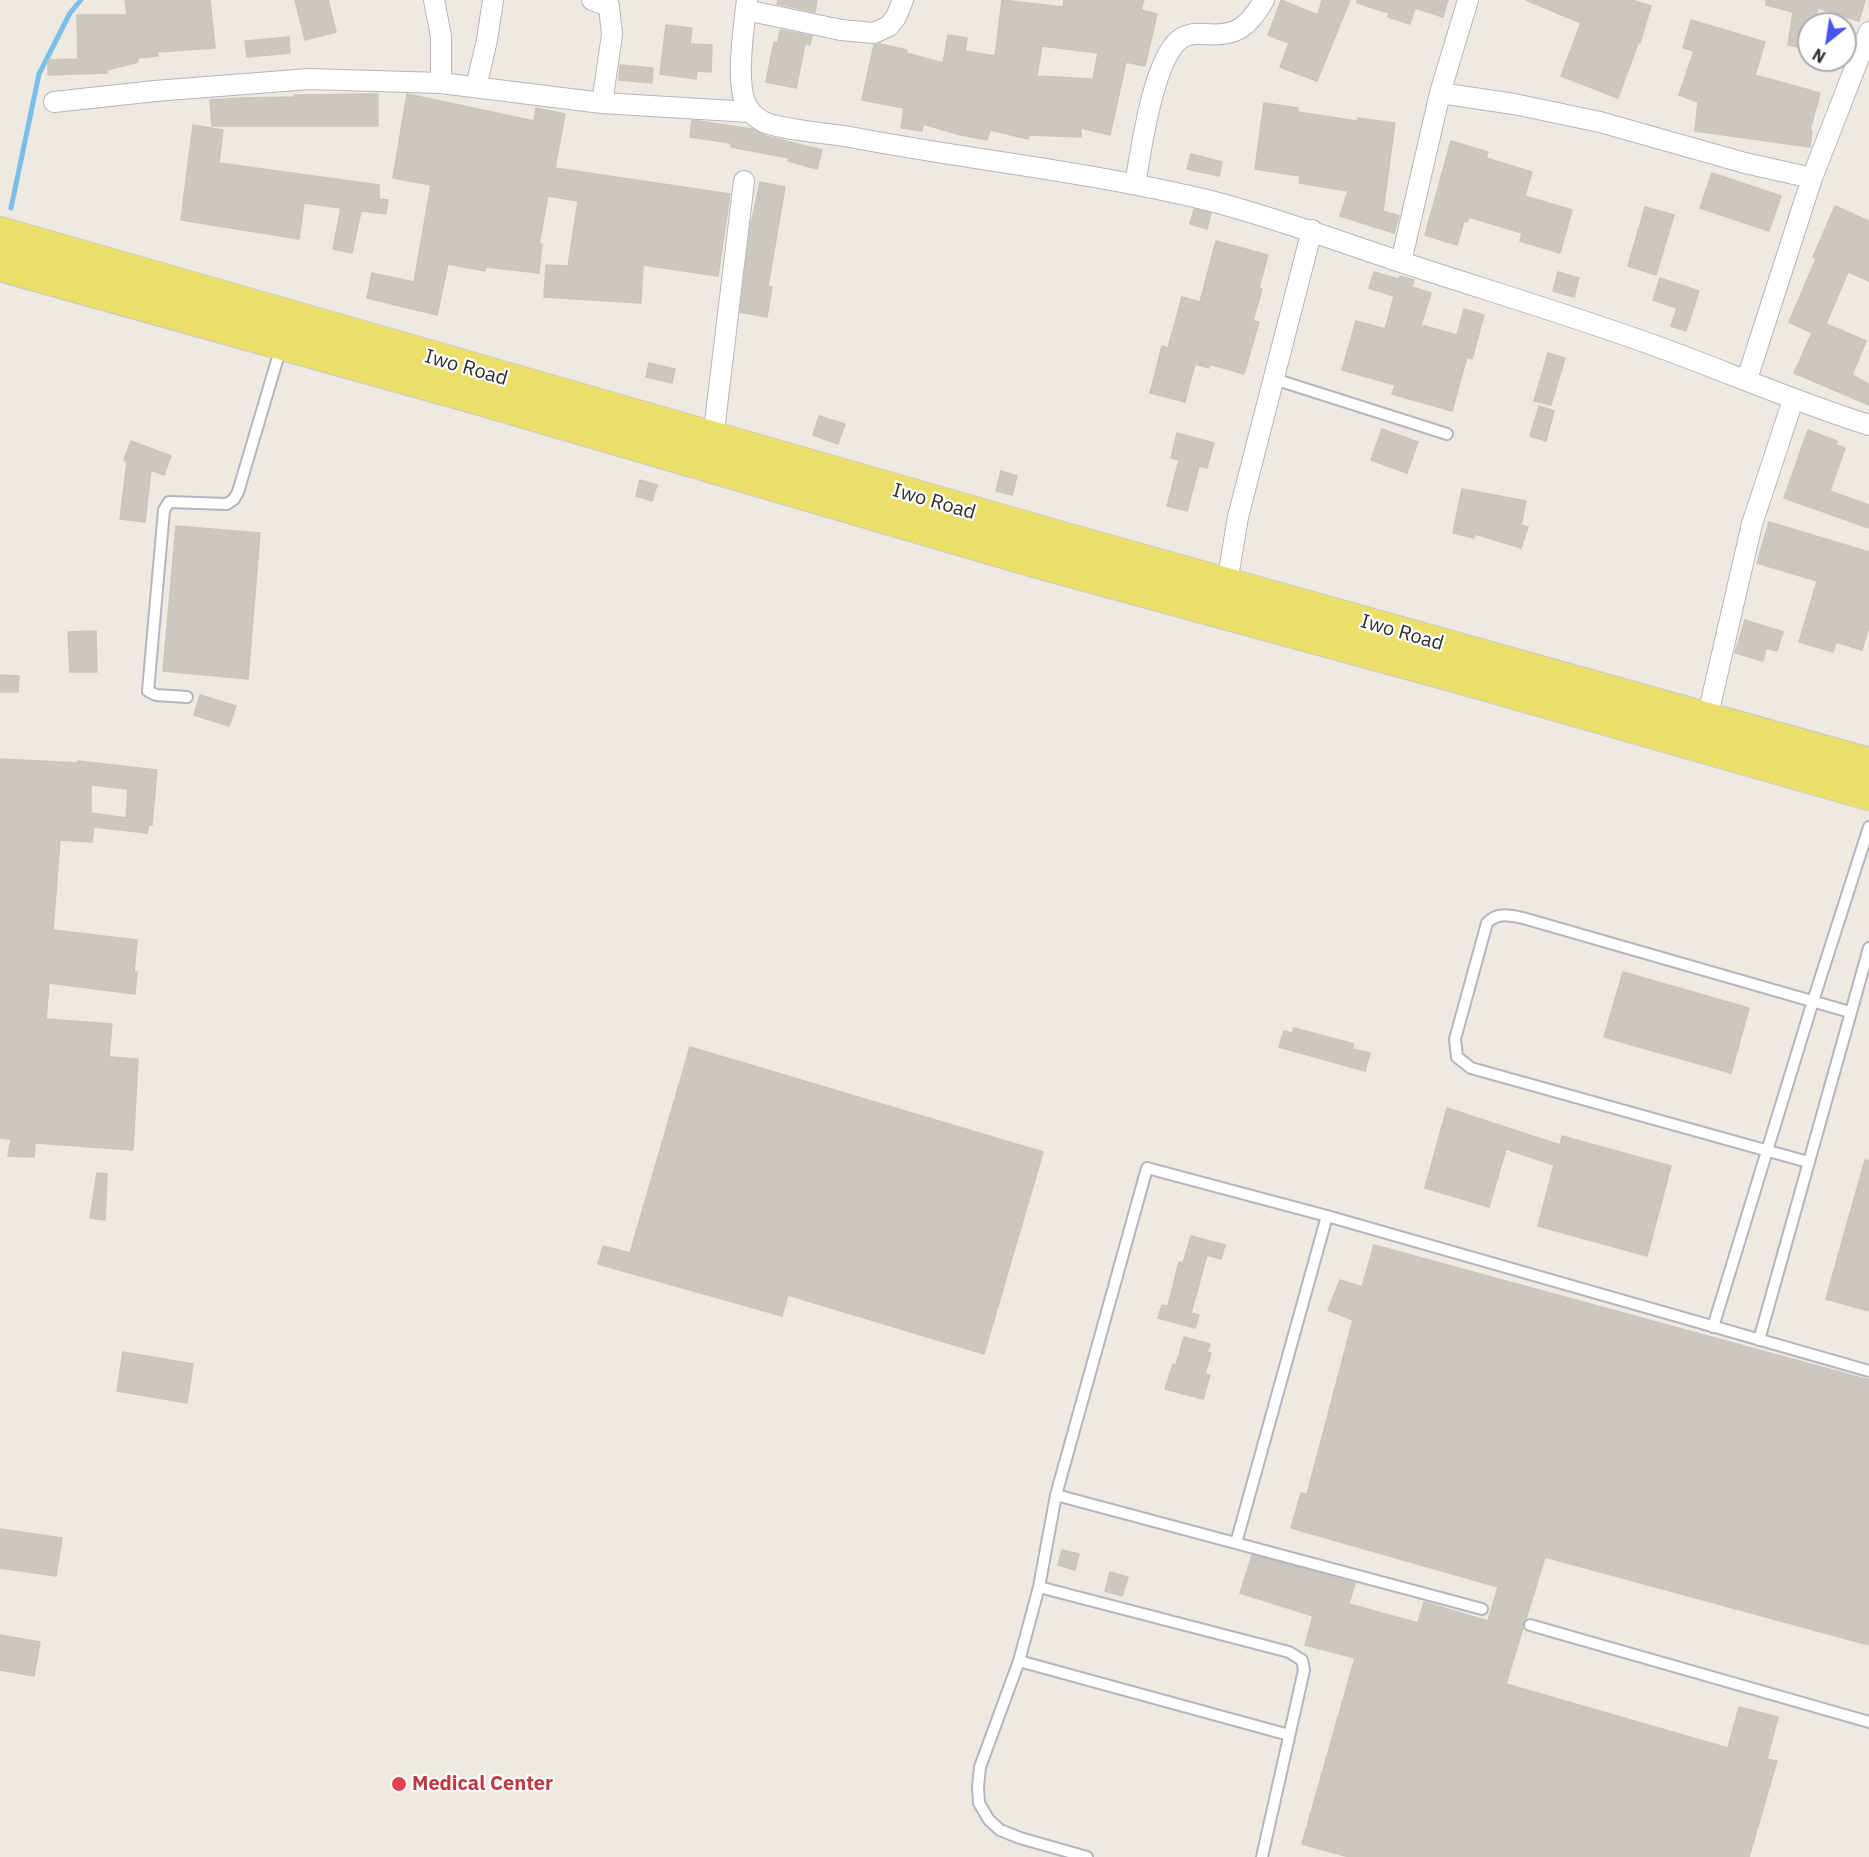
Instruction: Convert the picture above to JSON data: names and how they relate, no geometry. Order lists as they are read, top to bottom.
{
  "streets": {
    "main road": ["Iwo Road"]
  },
  "places": ["Medical Center"],
  "north": "bottom left"
}
